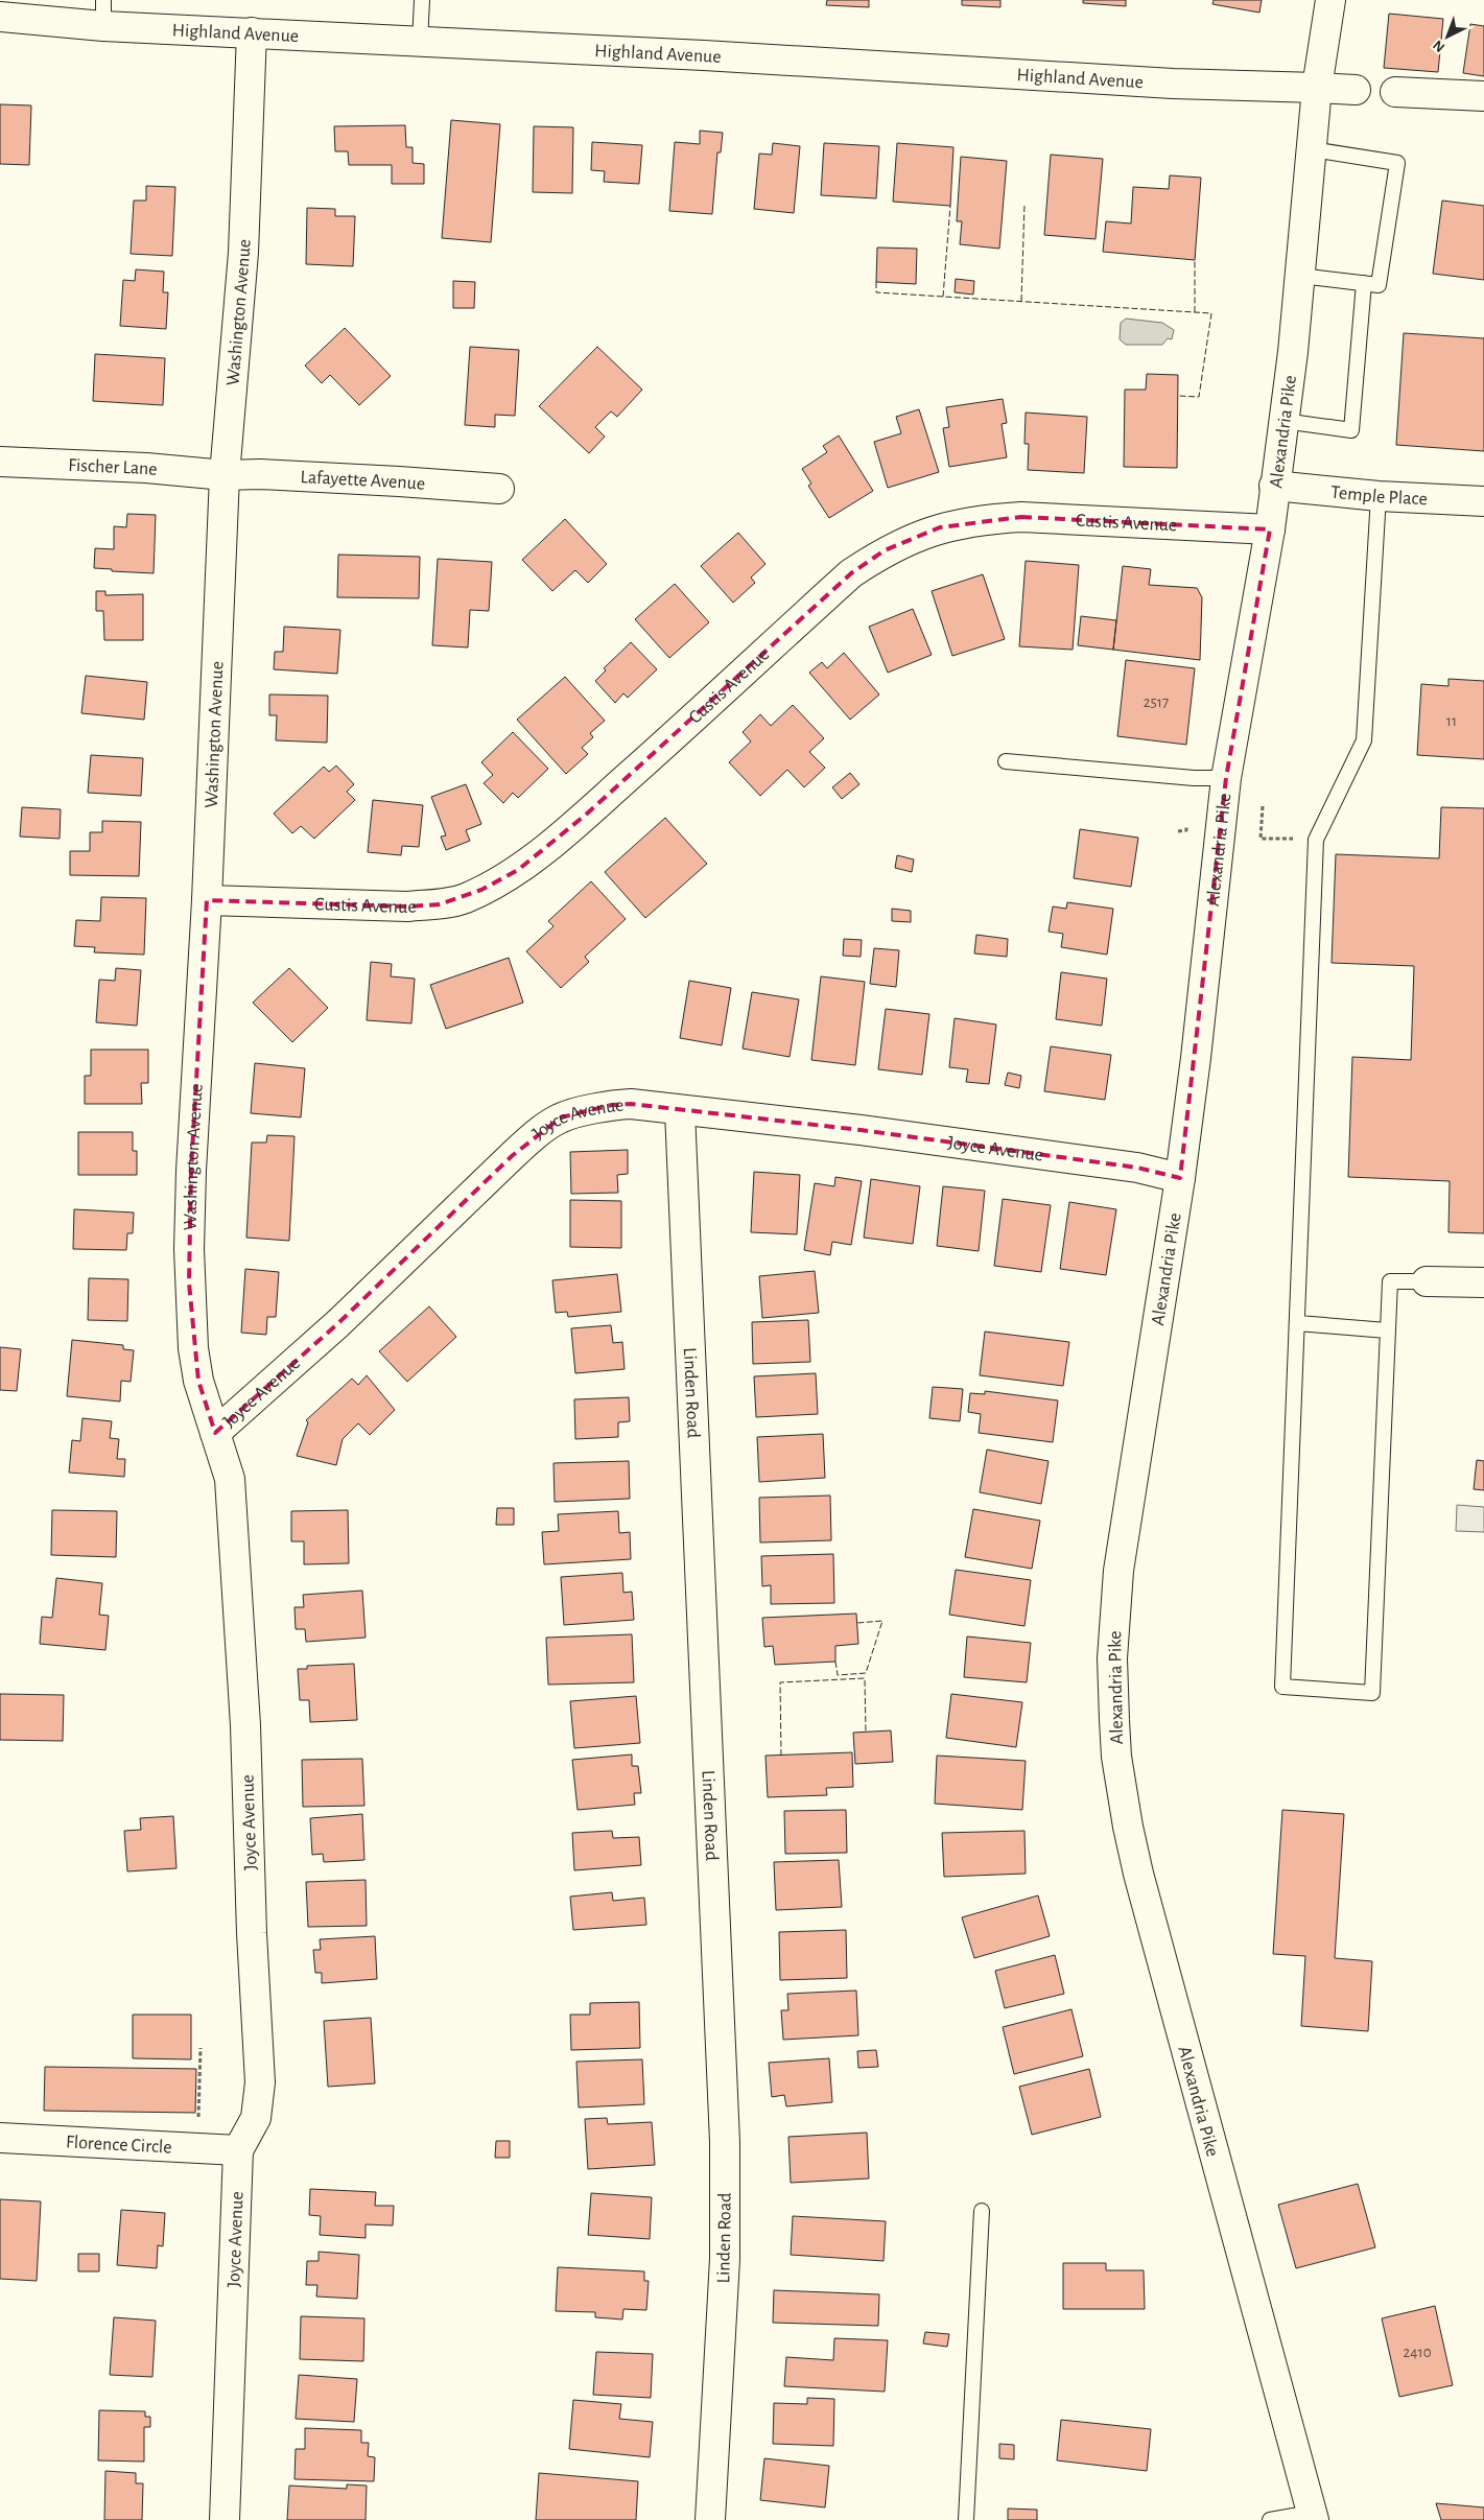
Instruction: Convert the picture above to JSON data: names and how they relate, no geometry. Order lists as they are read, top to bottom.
{
  "streets": {
    "street": [
      "Highland Avenue",
      "Washington Avenue",
      "Alexandria Pike",
      "Fischer Lane",
      "Lafayette Avenue",
      "Temple Place",
      "Custis Avenue",
      "Joyce Avenue",
      "Linden Road",
      "Florence Circle"
    ]
  },
  "crossings": [
    ["Highland Avenue", "Washington Avenue"],
    ["Highland Avenue", "Alexandria Pike"],
    ["Washington Avenue", "Fischer Lane"],
    ["Washington Avenue", "Lafayette Avenue"],
    ["Washington Avenue", "Custis Avenue"],
    ["Washington Avenue", "Joyce Avenue"],
    ["Alexandria Pike", "Temple Place"],
    ["Alexandria Pike", "Custis Avenue"],
    ["Alexandria Pike", "Joyce Avenue"],
    ["Fischer Lane", "Lafayette Avenue"],
    ["Joyce Avenue", "Linden Road"],
    ["Joyce Avenue", "Florence Circle"]
  ],
  "house_numbers": ["2517", "11", "2410"],
  "north": "bottom left"
}
